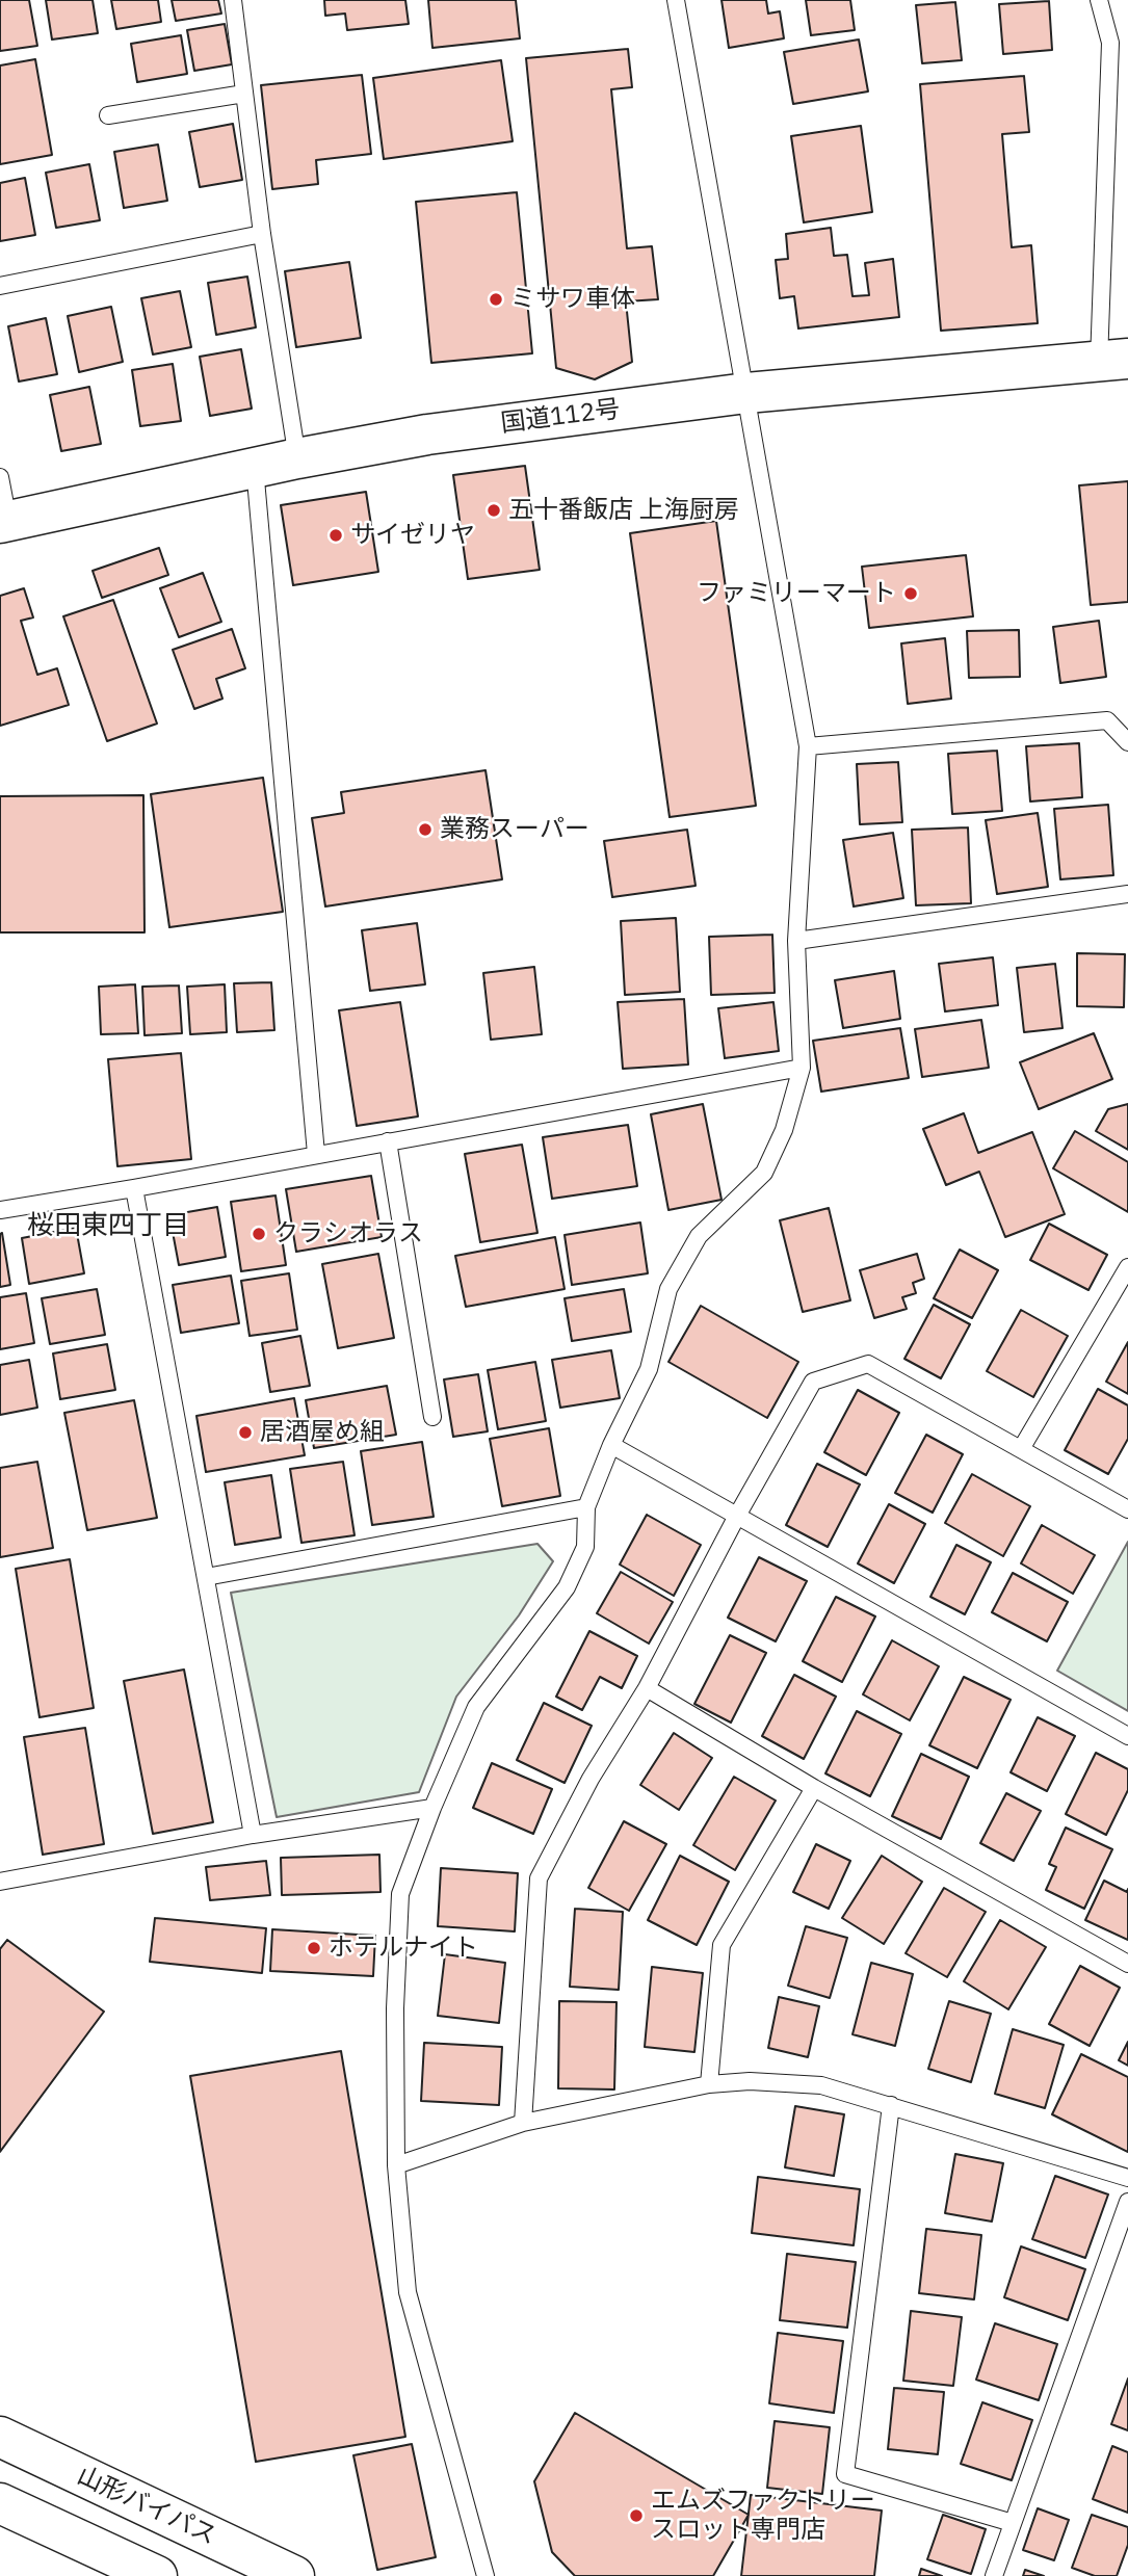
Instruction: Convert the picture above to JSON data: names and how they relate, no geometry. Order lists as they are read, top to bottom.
{
  "streets": {
    "highway": ["国道112号", "山形バイパス"]
  },
  "districts": ["桜田東四丁目"],
  "places": [
    "ミサワ車体",
    "五十番飯店 上海厨房",
    "サイゼリヤ",
    "ファミリーマート",
    "業務スーパー",
    "クラシオラス",
    "居酒屋め組",
    "ホテルナイト",
    "エムズファクトリー スロット専門店"
  ]
}
